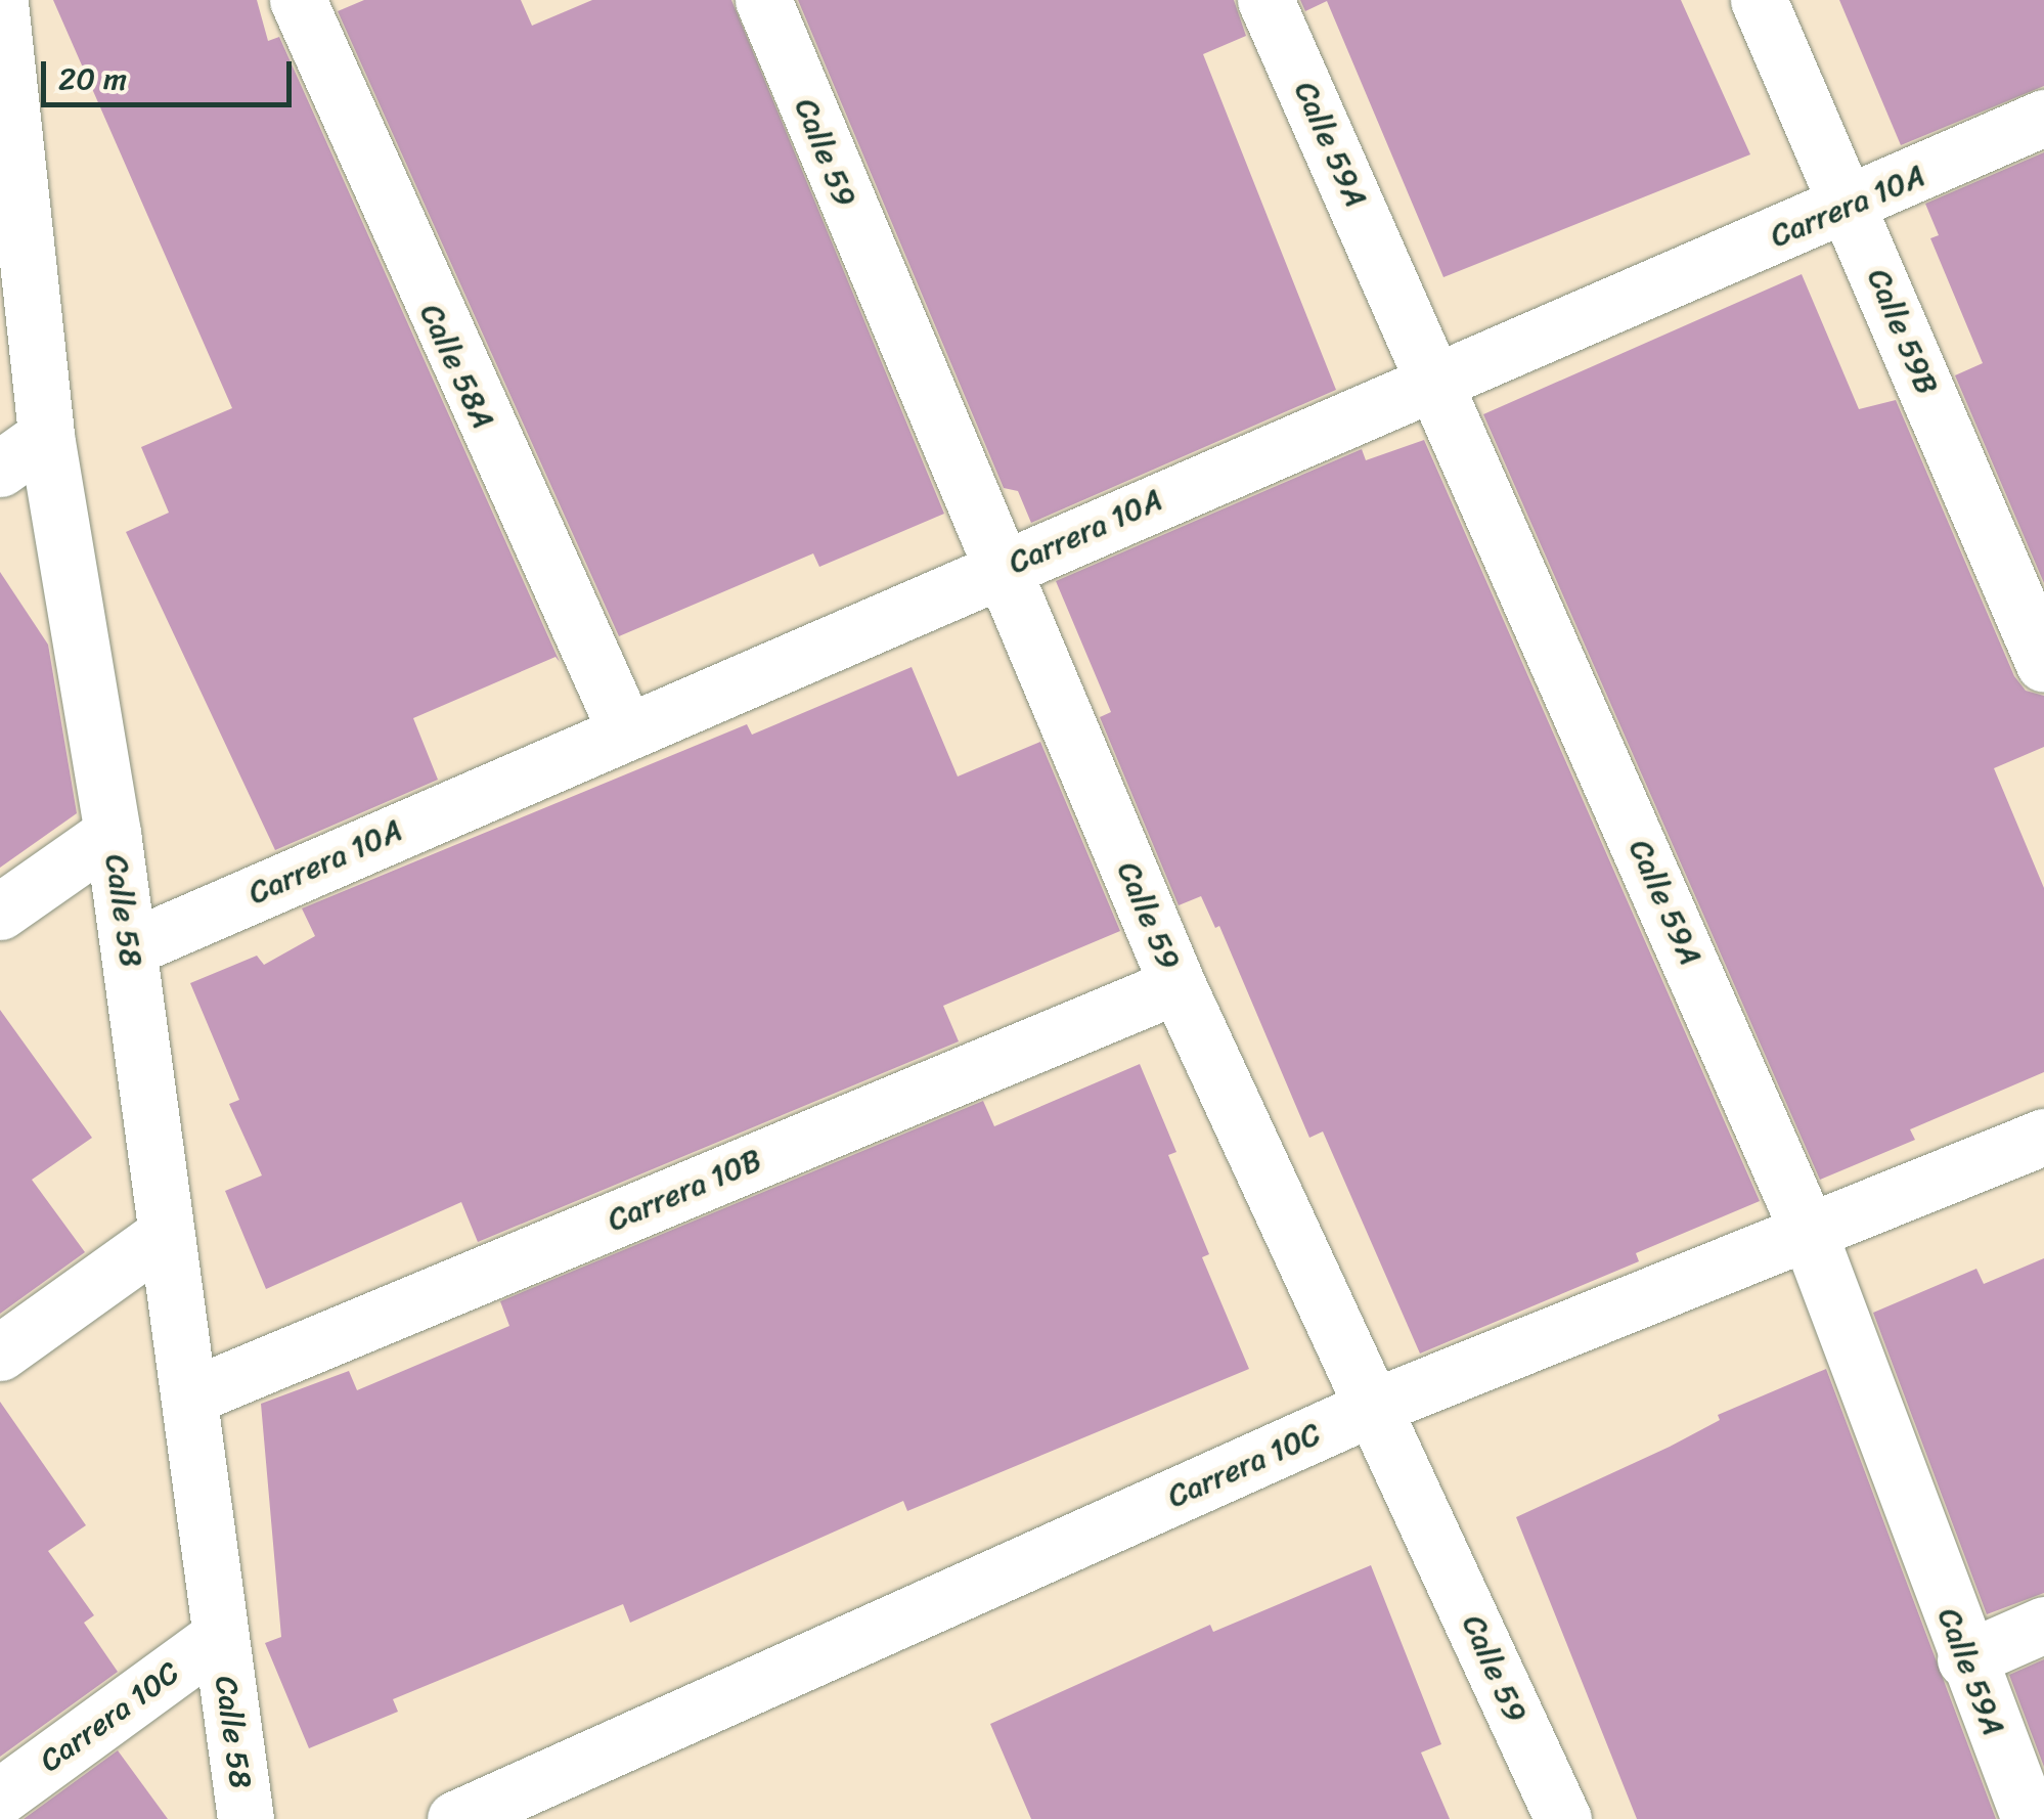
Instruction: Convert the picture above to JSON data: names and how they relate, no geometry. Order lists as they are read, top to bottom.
{
  "streets": {
    "street": [
      "Calle 59A",
      "Calle 59",
      "Carrera 10A",
      "Calle 59B",
      "Calle 58A",
      "Calle 58",
      "Carrera 10B",
      "Carrera 10C"
    ]
  },
  "crossings": [
    ["Calle 59A", "Carrera 10A"],
    ["Calle 59A", "Carrera 10C"],
    ["Calle 59", "Carrera 10A"],
    ["Calle 59", "Carrera 10B"],
    ["Calle 59", "Carrera 10C"],
    ["Carrera 10A", "Calle 59B"],
    ["Carrera 10A", "Calle 58A"],
    ["Carrera 10A", "Calle 58"],
    ["Calle 58", "Carrera 10B"],
    ["Calle 58", "Carrera 10C"]
  ],
  "scale_bar": "20 m"
}
